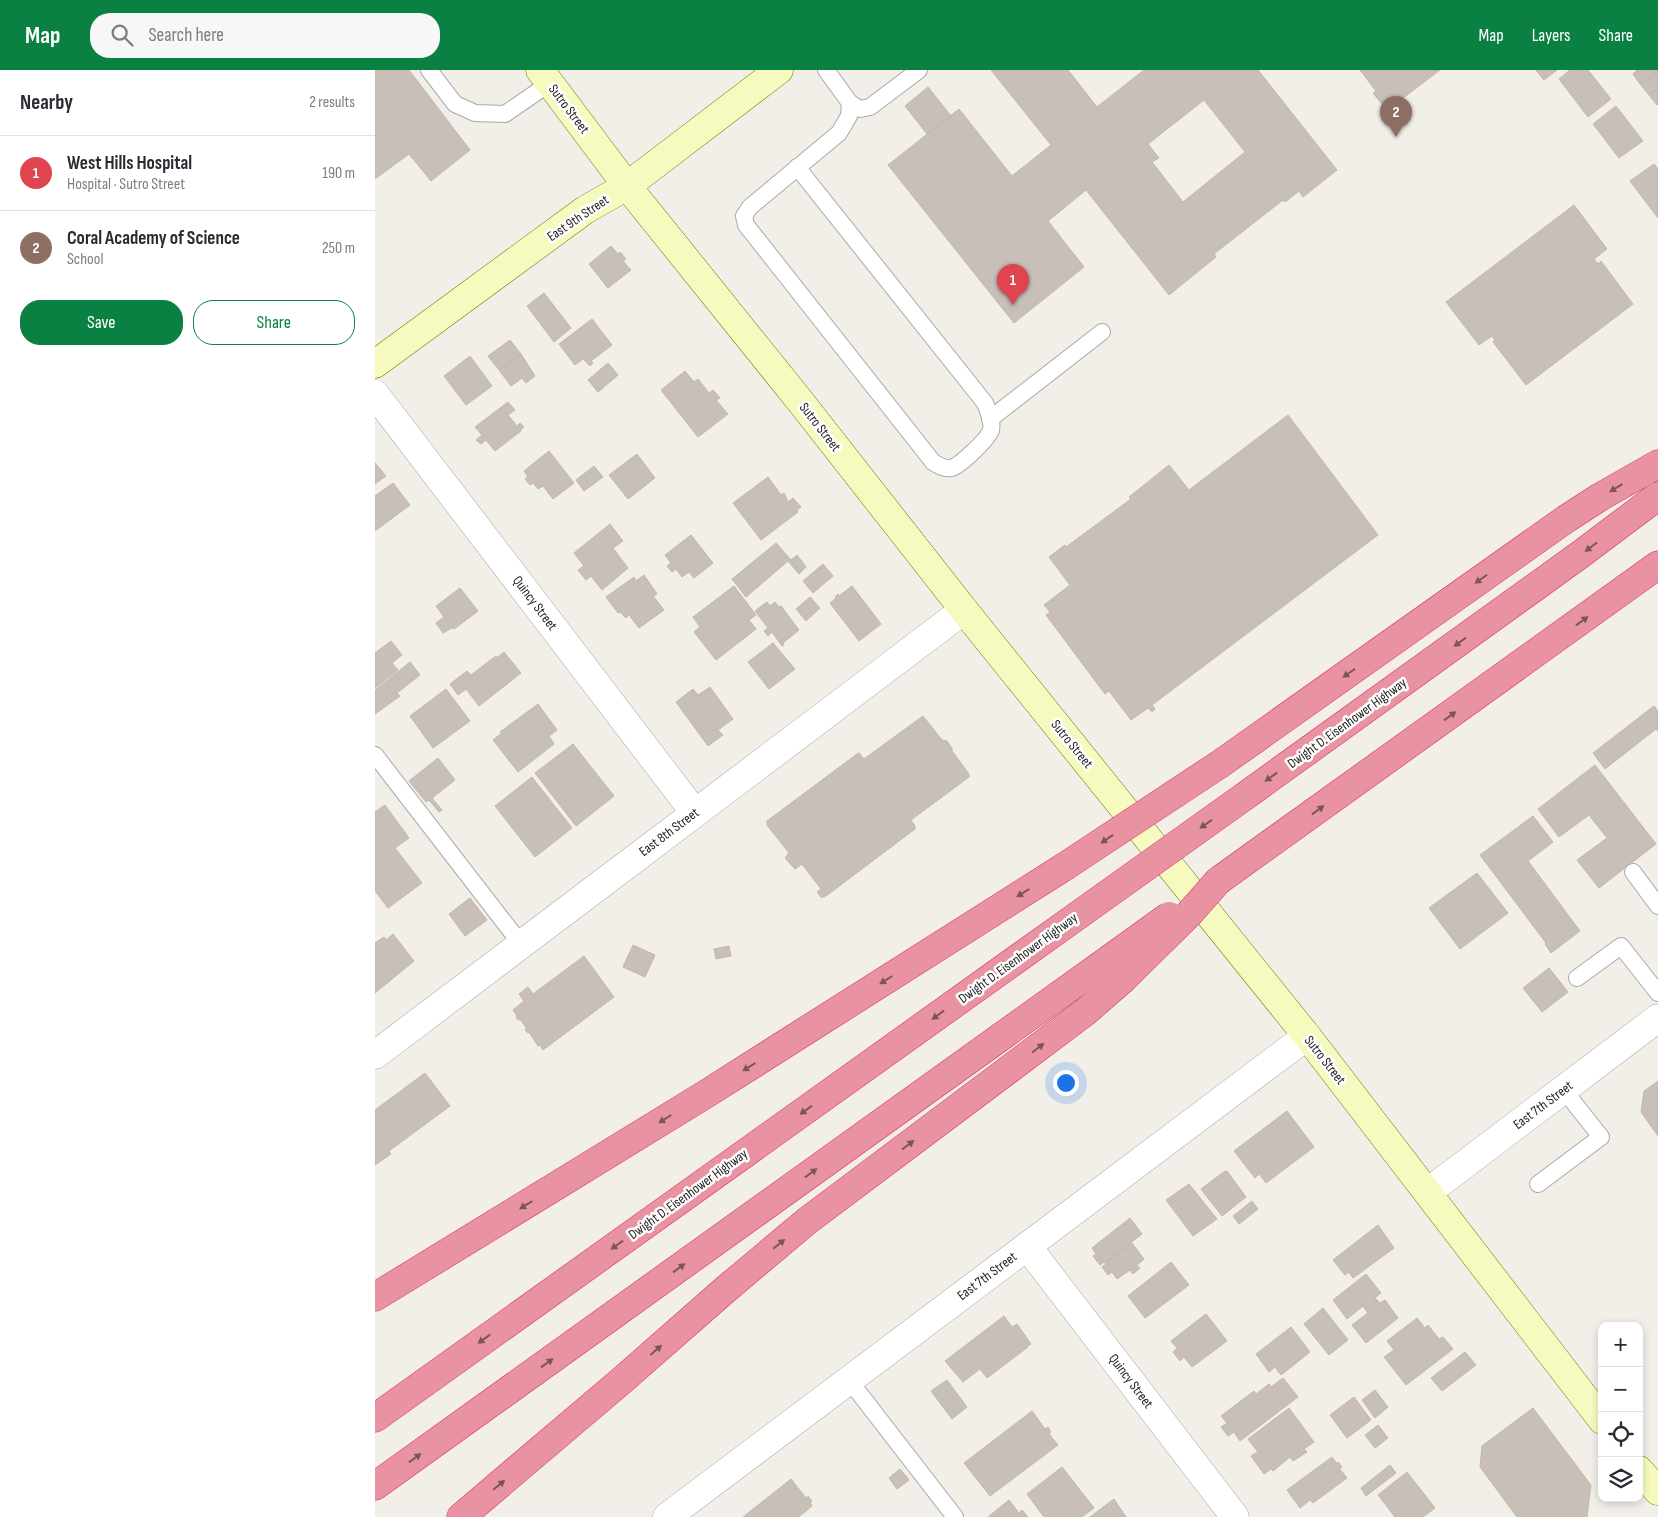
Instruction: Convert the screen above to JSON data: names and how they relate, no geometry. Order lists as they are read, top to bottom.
{
  "streets": {
    "highway": ["Dwight D. Eisenhower Highway"],
    "street": [
      "Sutro Street",
      "East 9th Street",
      "Quincy Street",
      "East 8th Street",
      "East 7th Street"
    ]
  },
  "crossings": [
    ["Sutro Street", "East 9th Street"],
    ["Sutro Street", "East 8th Street"],
    ["Sutro Street", "East 7th Street"],
    ["Quincy Street", "East 8th Street"],
    ["Quincy Street", "East 7th Street"]
  ],
  "page": {
    "header": "Map",
    "search": "Search here",
    "nav": ["Map", "Layers", "Share"],
    "heading": ["Nearby", "2 results"],
    "pins": ["2", "1"],
    "list": [
      {
        "mark": "1",
        "name": "West Hills Hospital",
        "note": "Hospital · Sutro Street",
        "value": "190 m"
      },
      {
        "mark": "2",
        "name": "Coral Academy of Science",
        "note": "School",
        "value": "250 m"
      }
    ],
    "buttons": ["Save", "Share"],
    "map_buttons": ["+", "−"]
  }
}
